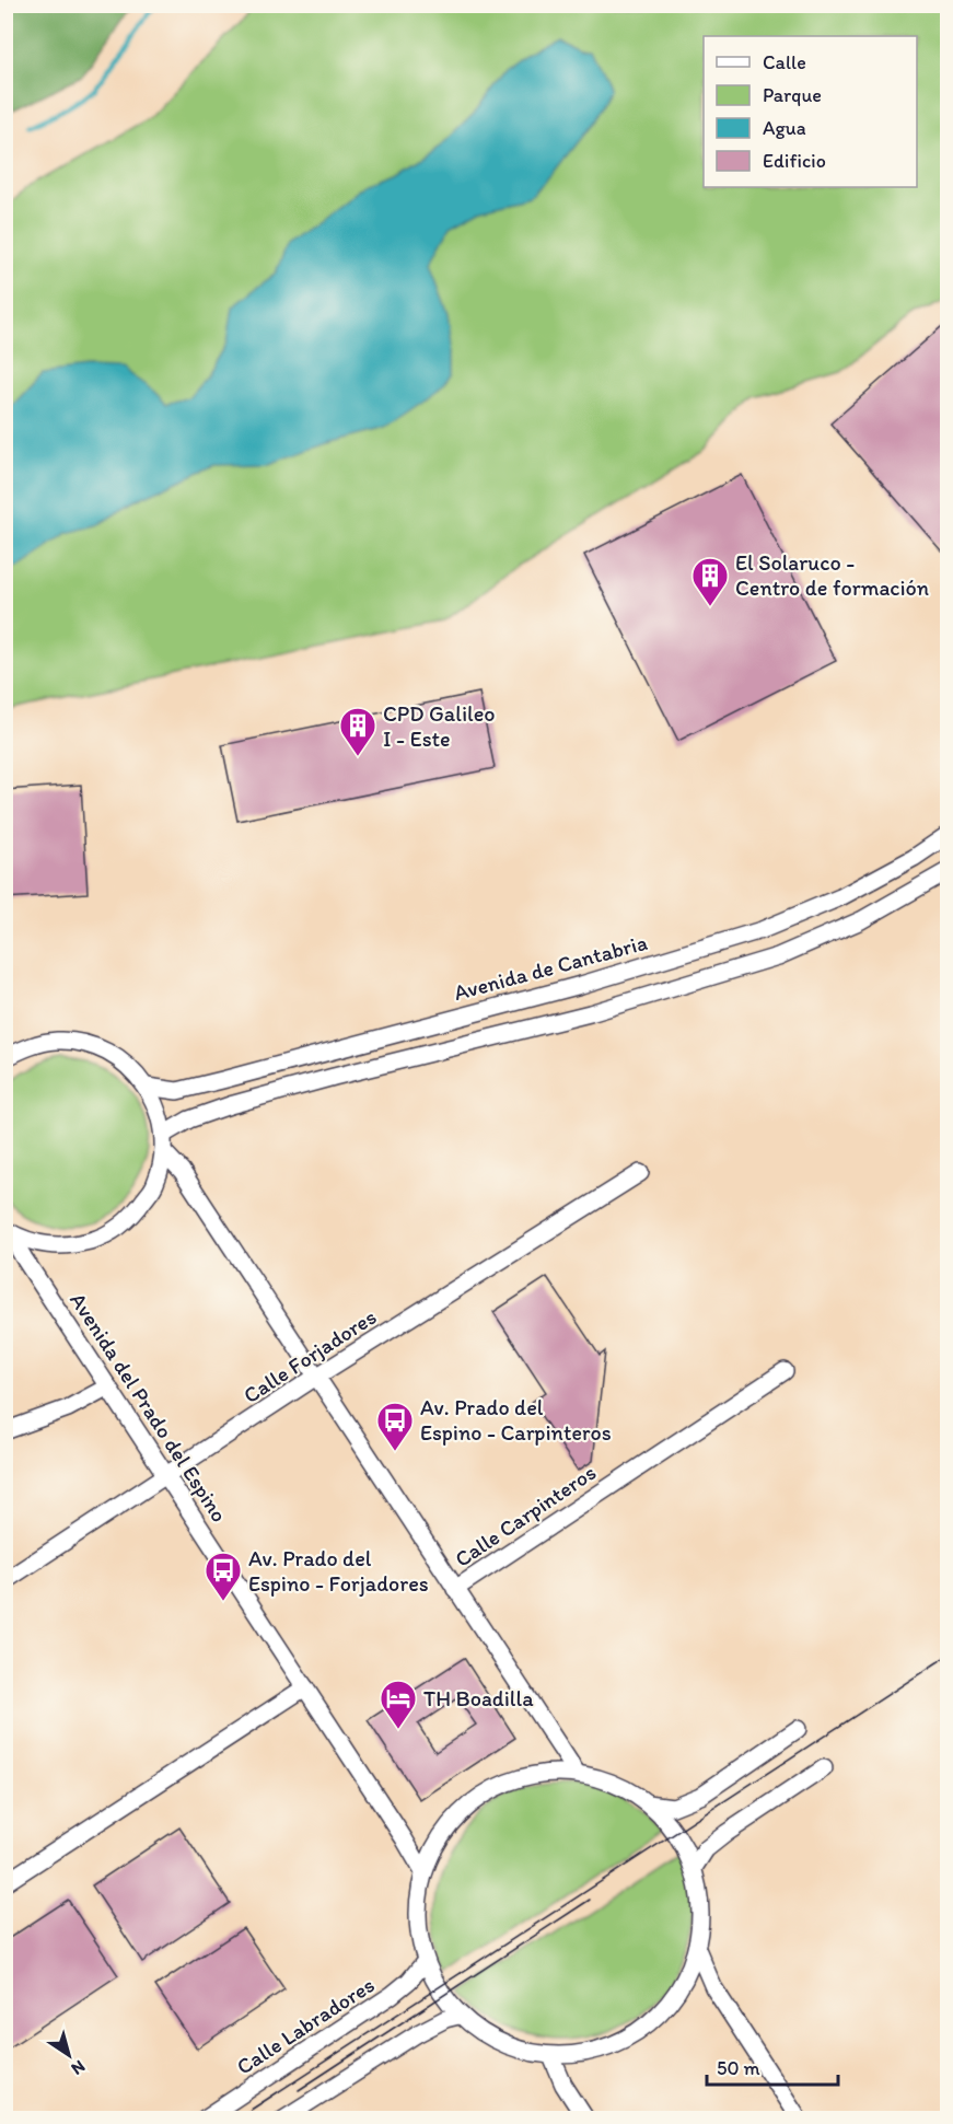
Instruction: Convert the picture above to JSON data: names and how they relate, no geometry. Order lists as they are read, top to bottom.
{
  "streets": {
    "street": [
      "Avenida de Cantabria",
      "Calle Forjadores",
      "Avenida del Prado del Espino",
      "Calle Carpinteros",
      "Calle Labradores"
    ]
  },
  "crossings": [
    ["Calle Forjadores", "Avenida del Prado del Espino"]
  ],
  "places": {
    "building": ["El Solaruco - Centro de formación", "CPD Galileo I - Este"],
    "bus stop": ["Av. Prado del Espino - Carpinteros", "Av. Prado del Espino - Forjadores"],
    "hotel": ["TH Boadilla"]
  },
  "legend": [
    "Calle",
    "Parque",
    "Agua",
    "Edificio"
  ],
  "scale_bar": "50 m",
  "north": "bottom right"
}
